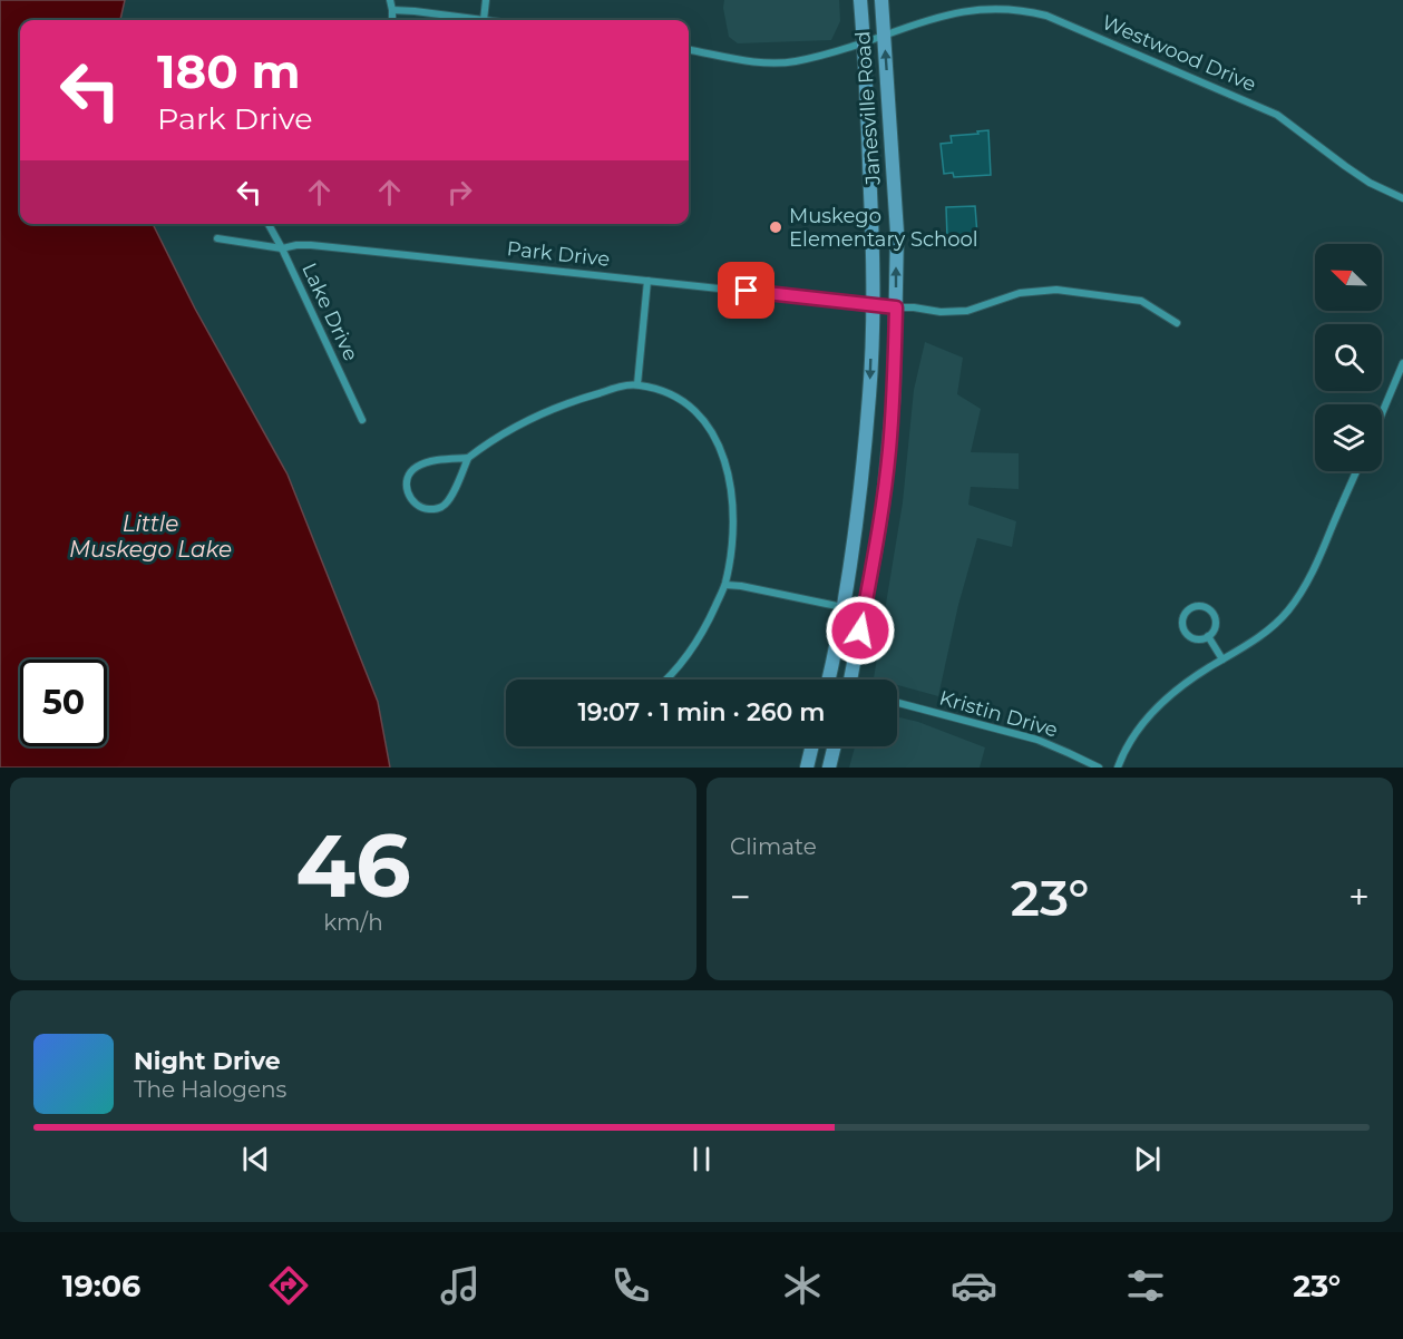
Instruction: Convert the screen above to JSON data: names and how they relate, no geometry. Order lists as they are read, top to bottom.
{
  "streets": {
    "main road": ["Janesville Road"],
    "street": [
      "Westwood Drive",
      "Park Drive",
      "Lake Drive",
      "Kristin Drive"
    ]
  },
  "crossings": [
    ["Westwood Drive", "Janesville Road"],
    ["Janesville Road", "Park Drive"],
    ["Park Drive", "Lake Drive"]
  ],
  "water": ["Little Muskego Lake"],
  "places": ["Muskego Elementary School"],
  "north": "top left",
  "page": {
    "turn": ["180 m", "Park Drive"],
    "limit": "50",
    "trip": "19:07 · 1 min · 260 m",
    "tile": [
      ["46", "km/h"],
      "Climate"
    ],
    "heat": ["−", "23°", "+"],
    "song": ["Night Drive", "The Halogens"],
    "tabs": ["19:06", "23°"]
  }
}
